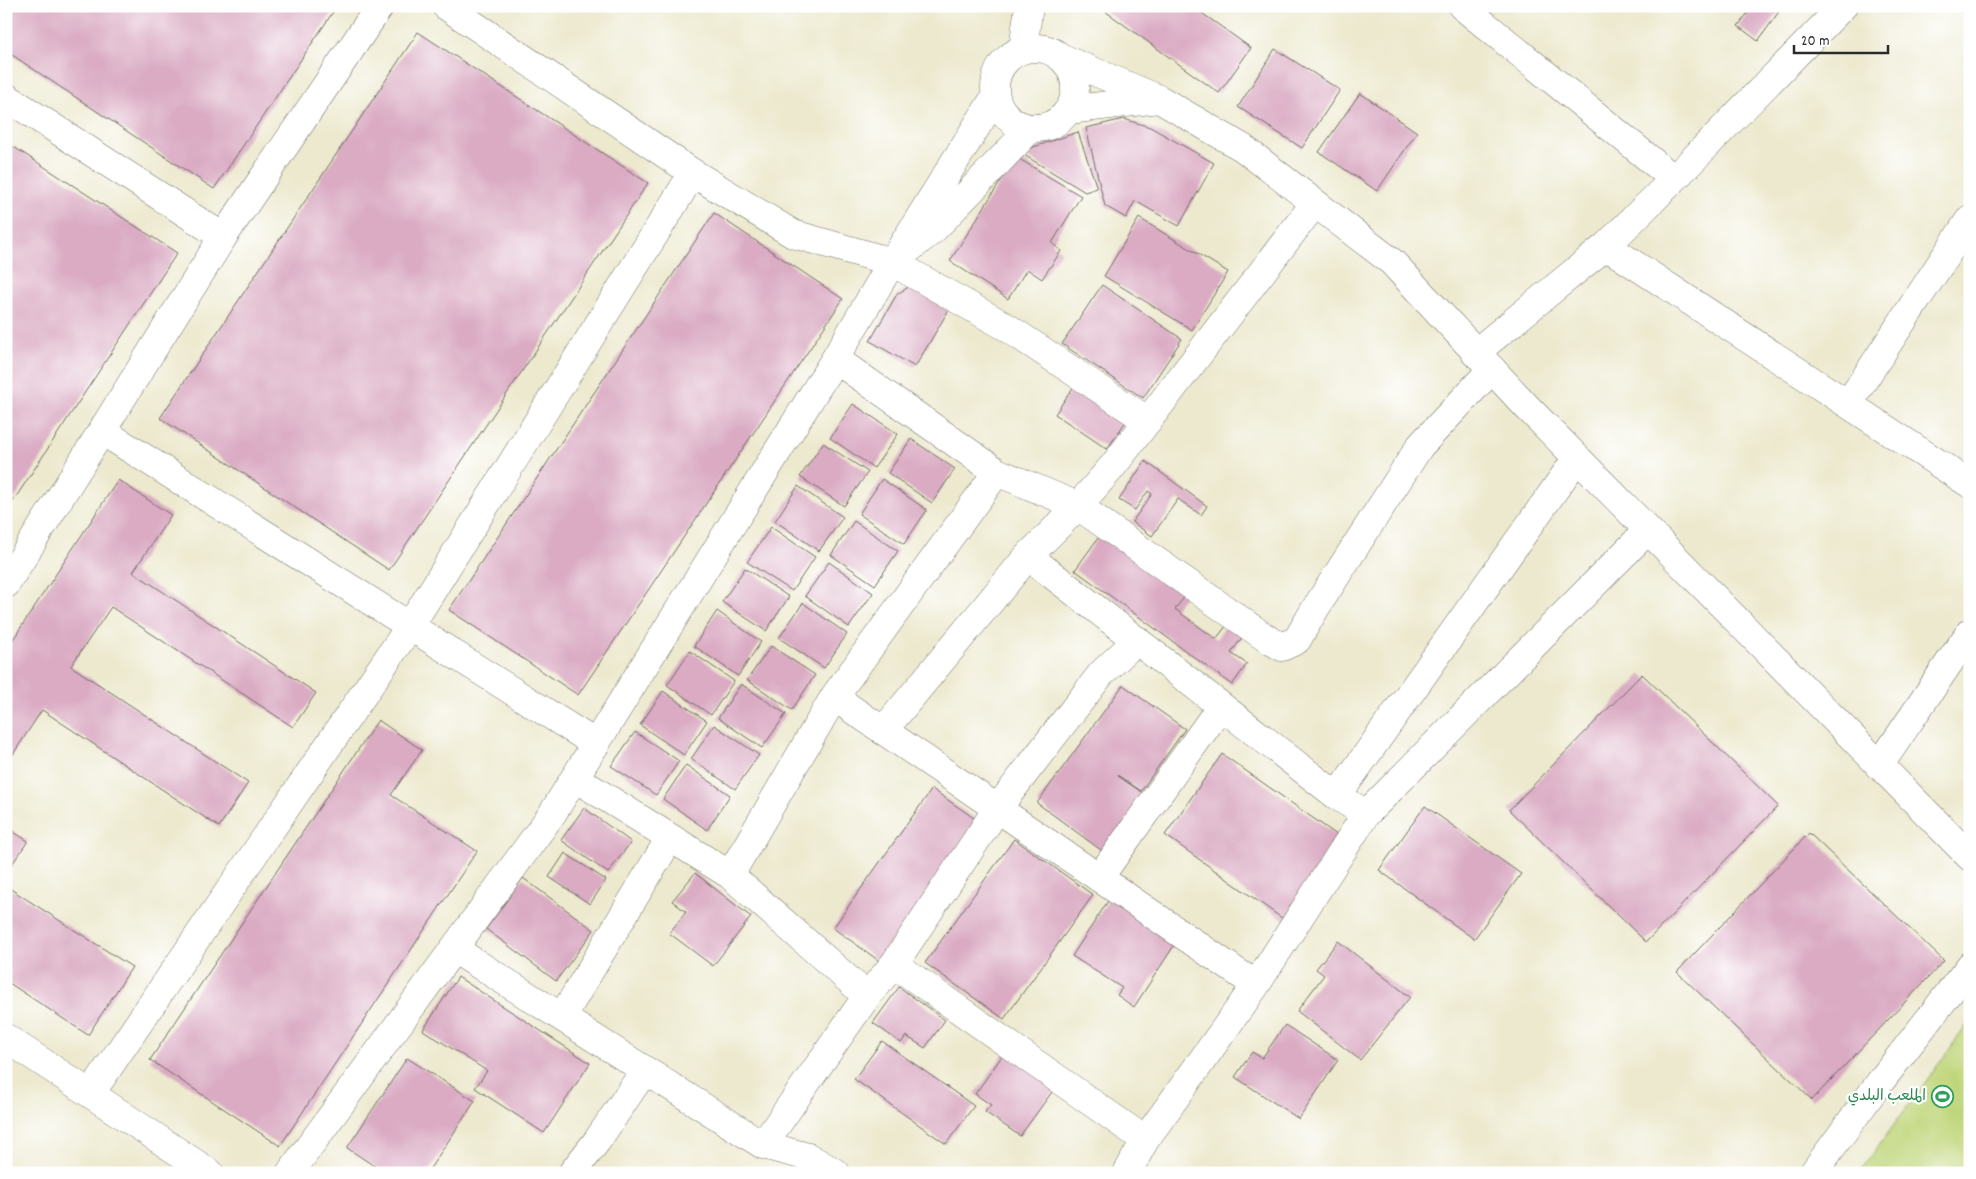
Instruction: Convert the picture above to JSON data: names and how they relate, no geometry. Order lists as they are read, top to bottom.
{
  "places": {
    "sports": ["الملعب البلدي"]
  },
  "scale_bar": "20 m"
}
